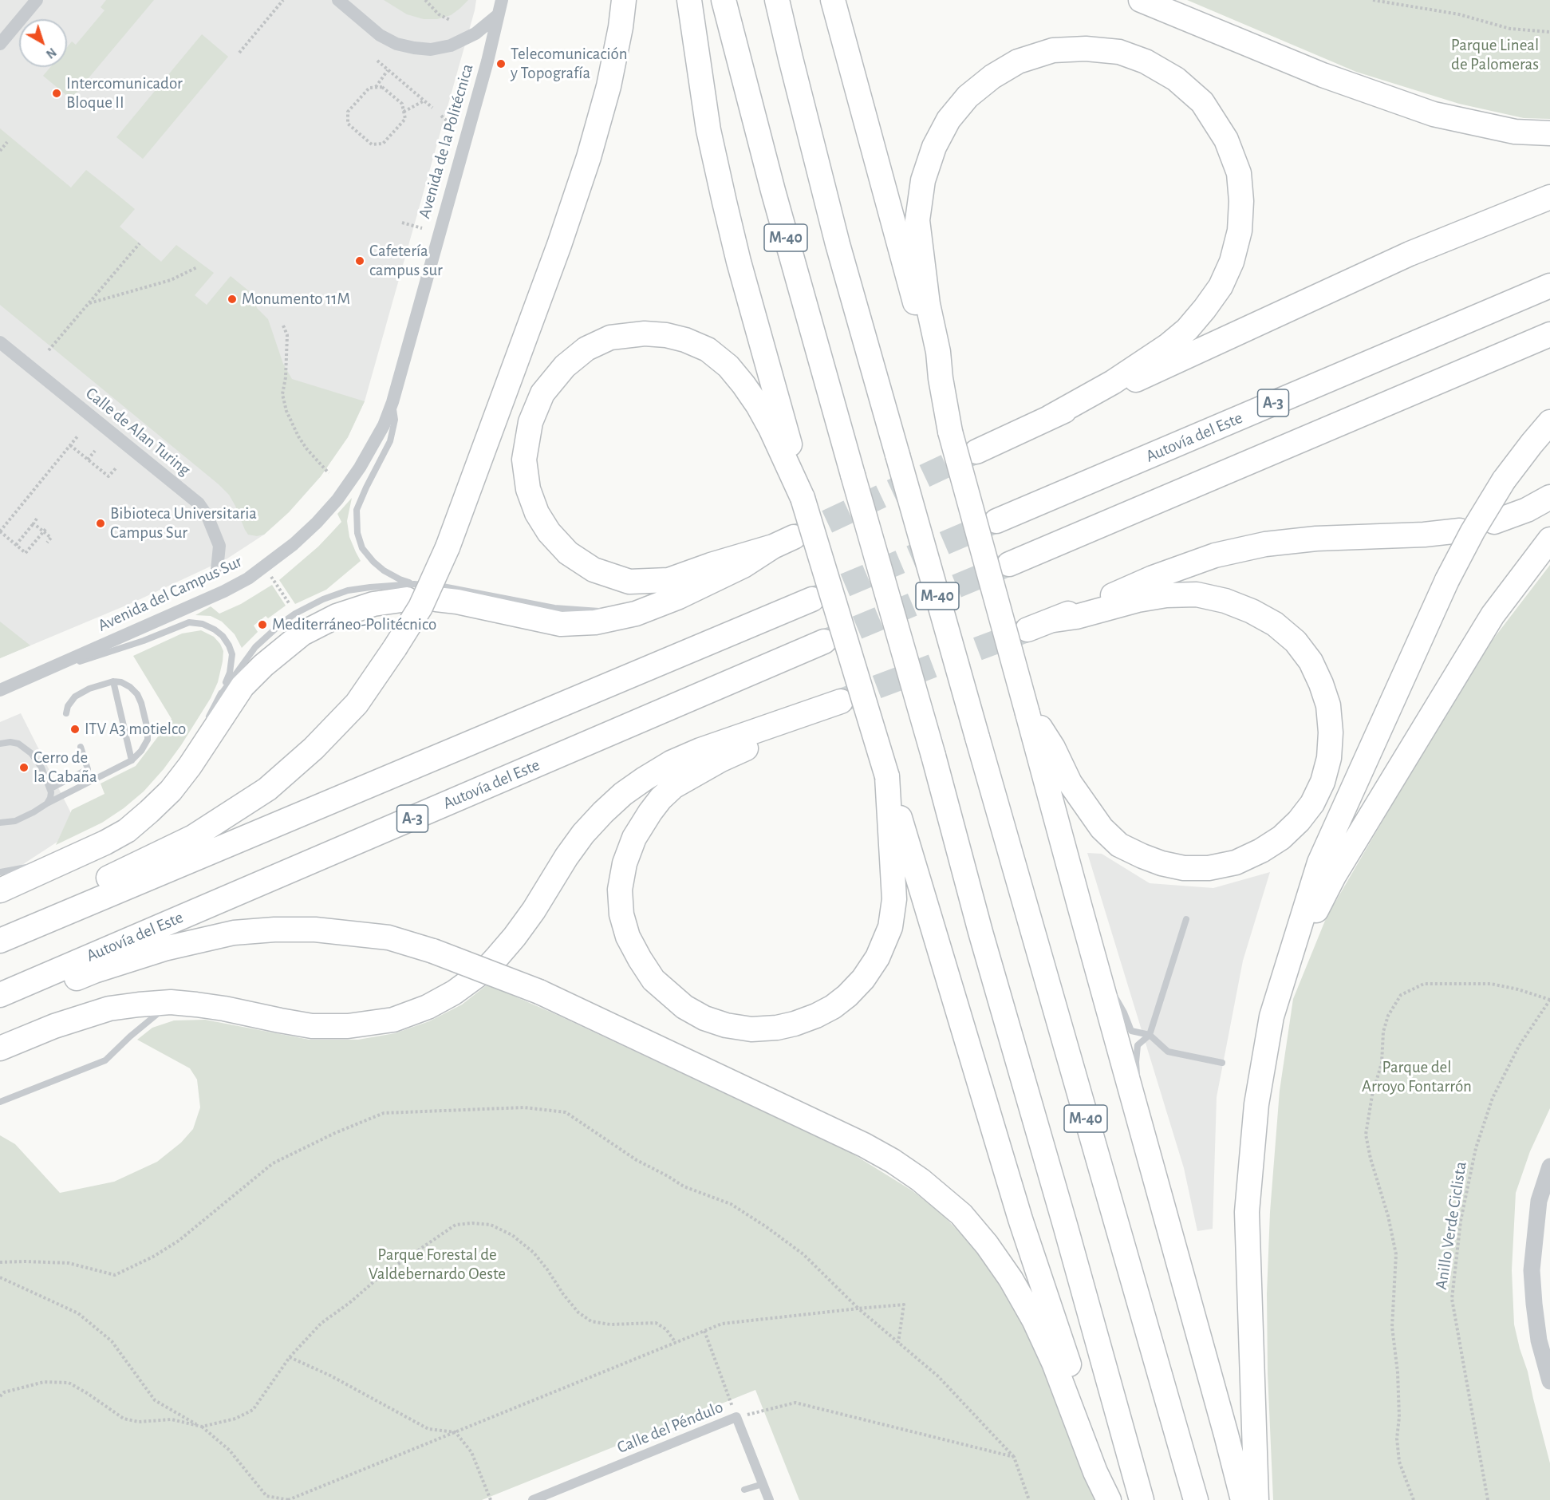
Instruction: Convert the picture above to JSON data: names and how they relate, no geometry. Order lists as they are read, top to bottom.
{
  "streets": {
    "highway": ["M-40", "A-3", "Autovía del Este"],
    "street": [
      "Avenida de la Politécnica",
      "Calle de Alan Turing",
      "Avenida del Campus Sur",
      "Calle del Péndulo"
    ],
    "path": ["Anillo Verde Ciclista"]
  },
  "crossings": [
    ["Avenida de la Politécnica", "Avenida del Campus Sur"]
  ],
  "parks": ["Parque Lineal de Palomeras", "Parque del Arroyo Fontarrón", "Parque Forestal de Valdebernardo Oeste"],
  "places": [
    "Telecomunicación y Topografía",
    "Intercomunicador Bloque II",
    "Cafetería campus sur",
    "Monumento 11M",
    "Bibioteca Universitaria Campus Sur",
    "Mediterráneo-Politécnico",
    "ITV A3 motielco",
    "Cerro de la Cabaña"
  ],
  "north": "bottom right"
}
